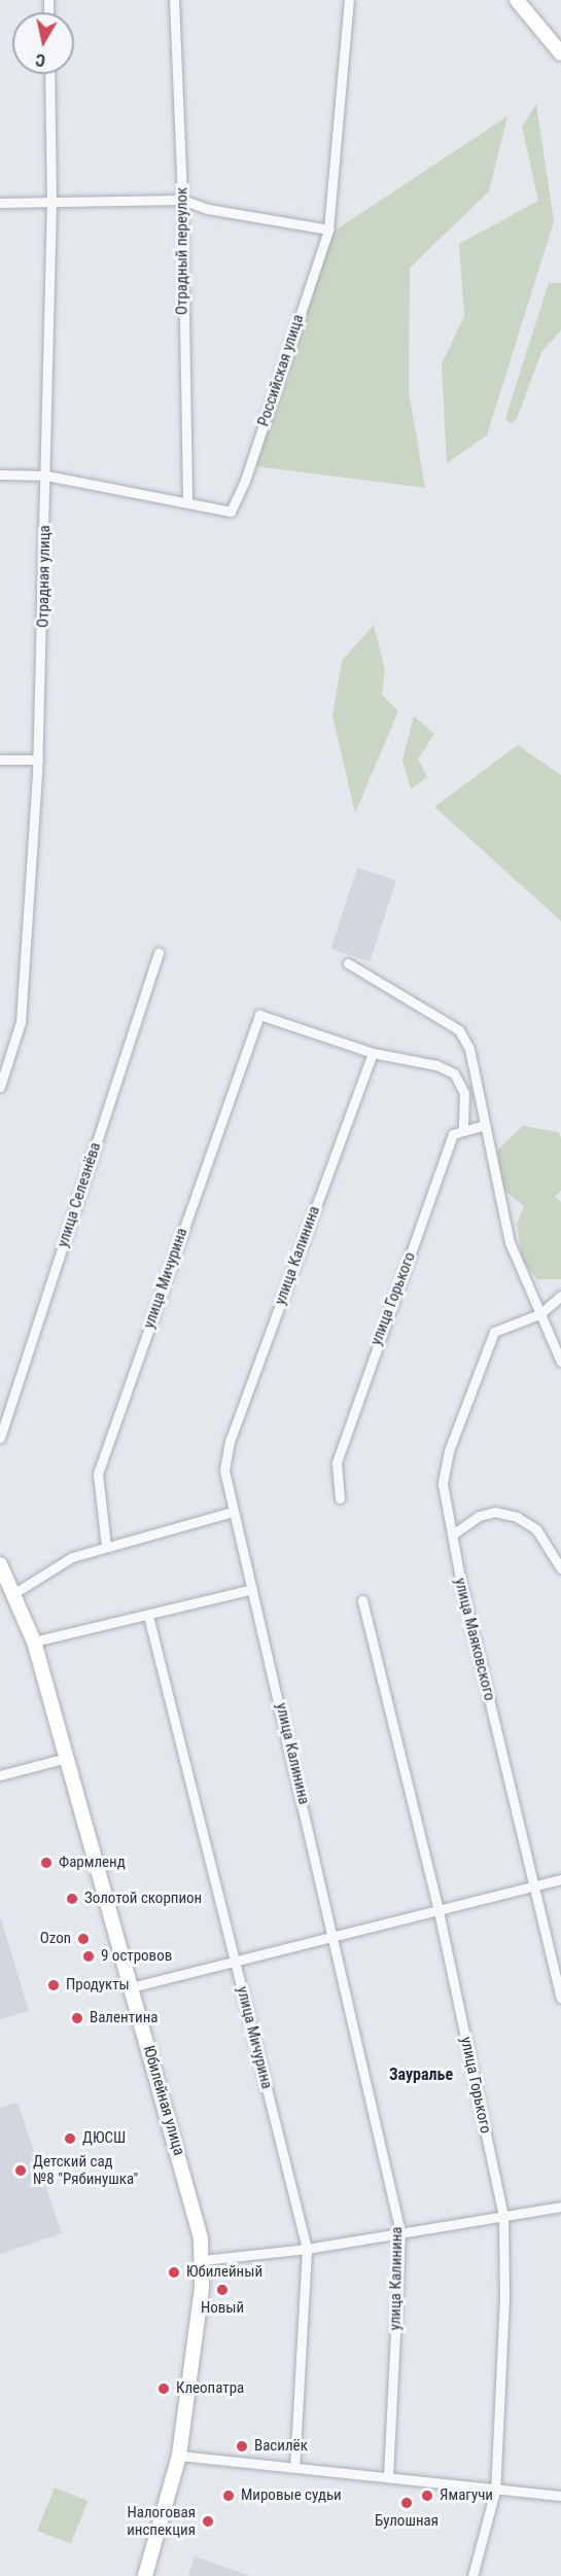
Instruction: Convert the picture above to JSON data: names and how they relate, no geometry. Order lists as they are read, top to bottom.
{
  "streets": {
    "street": [
      "Отрадный переулок",
      "Российская улица",
      "Отрадная улица",
      "улица Селезнёва",
      "улица Калинина",
      "улица Мичурина",
      "улица Горького",
      "улица Маяковского",
      "Юбилейная улица"
    ]
  },
  "crossings": [
    ["Отрадный переулок", "Российская улица"],
    ["улица Калинина", "улица Мичурина"]
  ],
  "districts": ["Зауралье"],
  "places": [
    "Фармленд",
    "Золотой скорпион",
    "Ozon",
    "9 островов",
    "Продукты",
    "Валентина",
    "ДЮСШ",
    "Детский сад №8 \"Рябинушка\"",
    "Юбилейный",
    "Новый",
    "Клеопатра",
    "Василёк",
    "Мировые судьи",
    "Ямагучи",
    "Булошная",
    "Налоговая инспекция"
  ],
  "north": "bottom"
}
